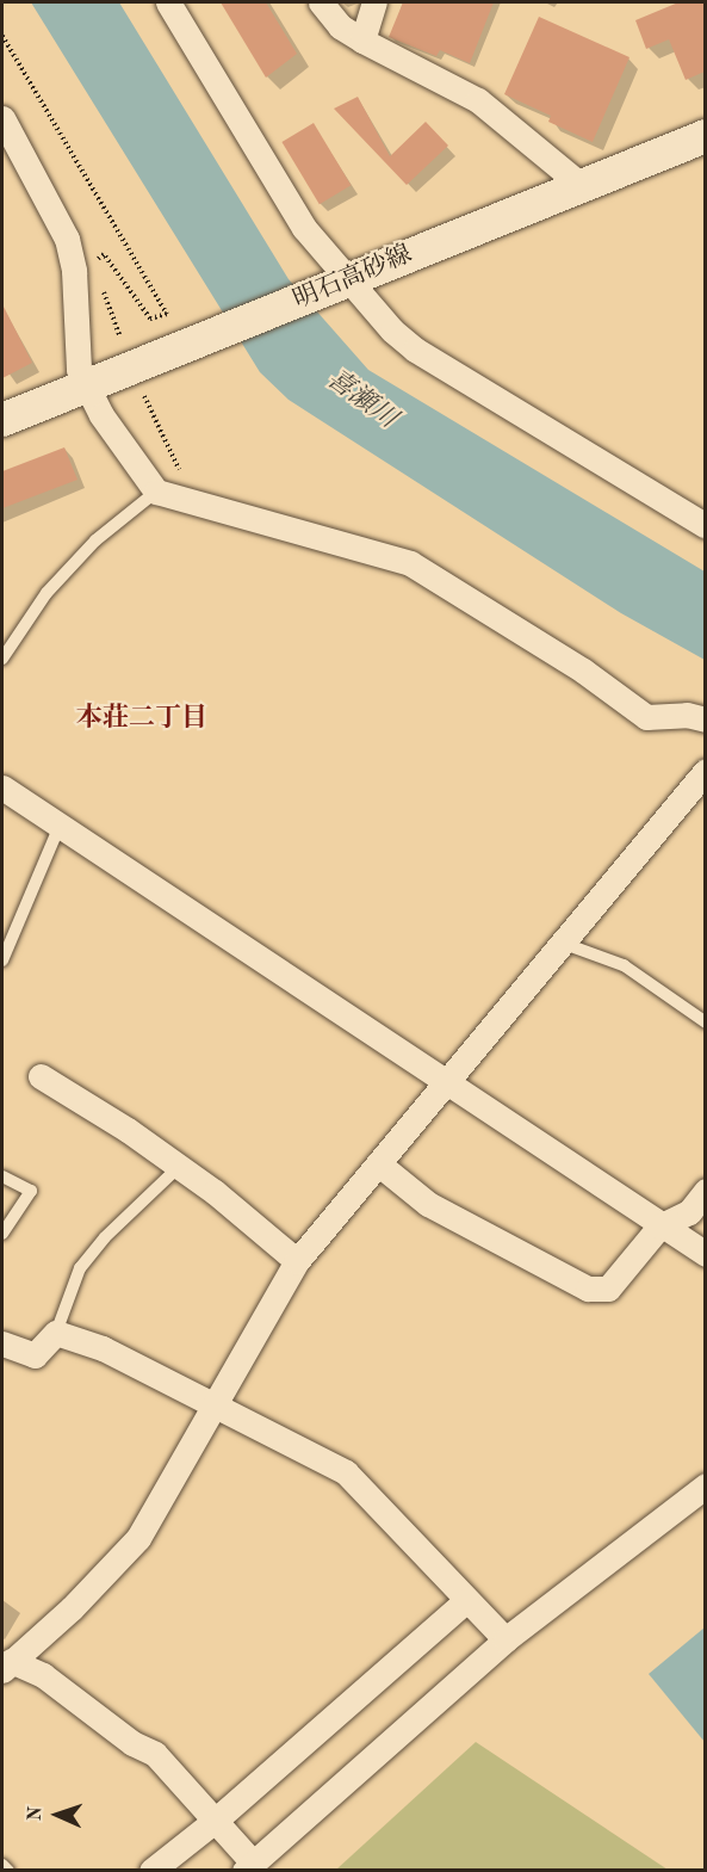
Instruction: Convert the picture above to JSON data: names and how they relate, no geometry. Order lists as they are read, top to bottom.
{
  "streets": {
    "main road": ["明石高砂線"]
  },
  "districts": ["本荘二丁目"],
  "water": ["喜瀬川"],
  "north": "left"
}
